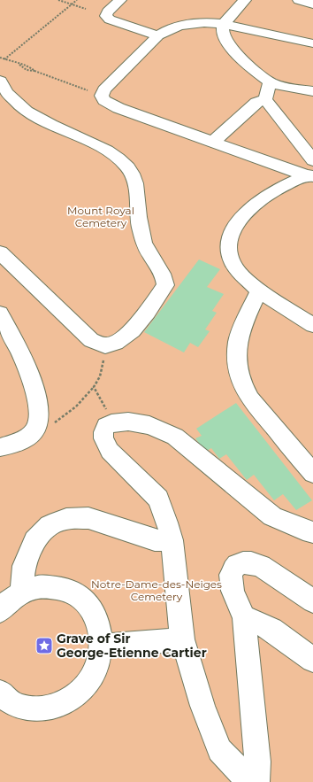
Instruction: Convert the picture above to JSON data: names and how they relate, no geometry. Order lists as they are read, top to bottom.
{
  "parks": ["Mount Royal Cemetery", "Notre-Dame-des-Neiges Cemetery"],
  "places": {
    "place": ["Grave of Sir George-Etienne Cartier"]
  }
}
